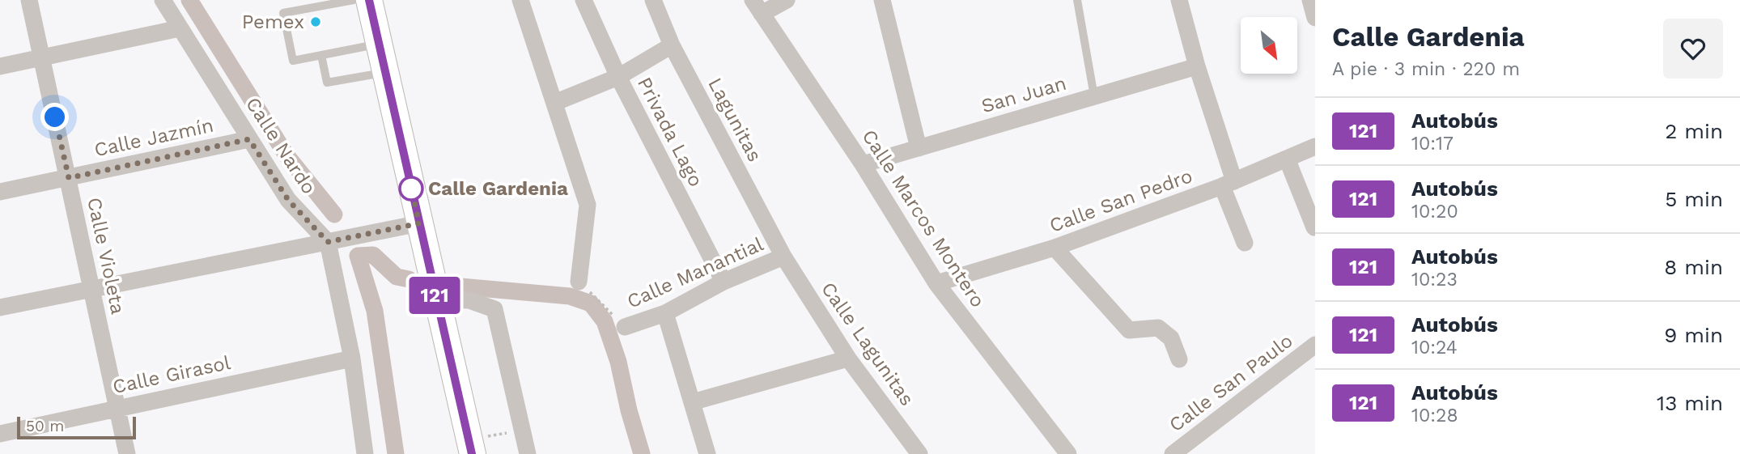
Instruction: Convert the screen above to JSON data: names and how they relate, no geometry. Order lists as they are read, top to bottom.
{
  "streets": {
    "street": [
      "San Juan",
      "Lagunitas",
      "Privada Lago",
      "Calle Jazmín",
      "Calle Nardo",
      "Calle San Pedro",
      "Calle Marcos Montero",
      "Calle Violeta",
      "Calle Manantial",
      "Calle Lagunitas",
      "Calle Girasol",
      "Calle San Paulo"
    ]
  },
  "crossings": [
    ["San Juan", "Calle Marcos Montero"],
    ["Lagunitas", "Calle Manantial"],
    ["Lagunitas", "Calle Lagunitas"],
    ["Privada Lago", "Calle Manantial"],
    ["Calle Jazmín", "Calle Nardo"],
    ["Calle Jazmín", "Calle Violeta"],
    ["Calle San Pedro", "Calle Marcos Montero"],
    ["Calle Violeta", "Calle Girasol"],
    ["Calle Manantial", "Calle Lagunitas"]
  ],
  "places": ["Pemex", "Calle Gardenia"],
  "lines": ["bus line 121"],
  "scale_bar": "50 m",
  "north": "bottom right",
  "page": {
    "on_map": "121",
    "heading": ["Calle Gardenia", "A pie · 3 min · 220 m"],
    "list": [
      {
        "mark": "121",
        "name": "Autobús",
        "note": "10:17",
        "value": "2 min"
      },
      {
        "mark": "121",
        "name": "Autobús",
        "note": "10:20",
        "value": "5 min"
      },
      {
        "mark": "121",
        "name": "Autobús",
        "note": "10:23",
        "value": "8 min"
      },
      {
        "mark": "121",
        "name": "Autobús",
        "note": "10:24",
        "value": "9 min"
      },
      {
        "mark": "121",
        "name": "Autobús",
        "note": "10:28",
        "value": "13 min"
      }
    ],
    "scale": "50 m"
  }
}
